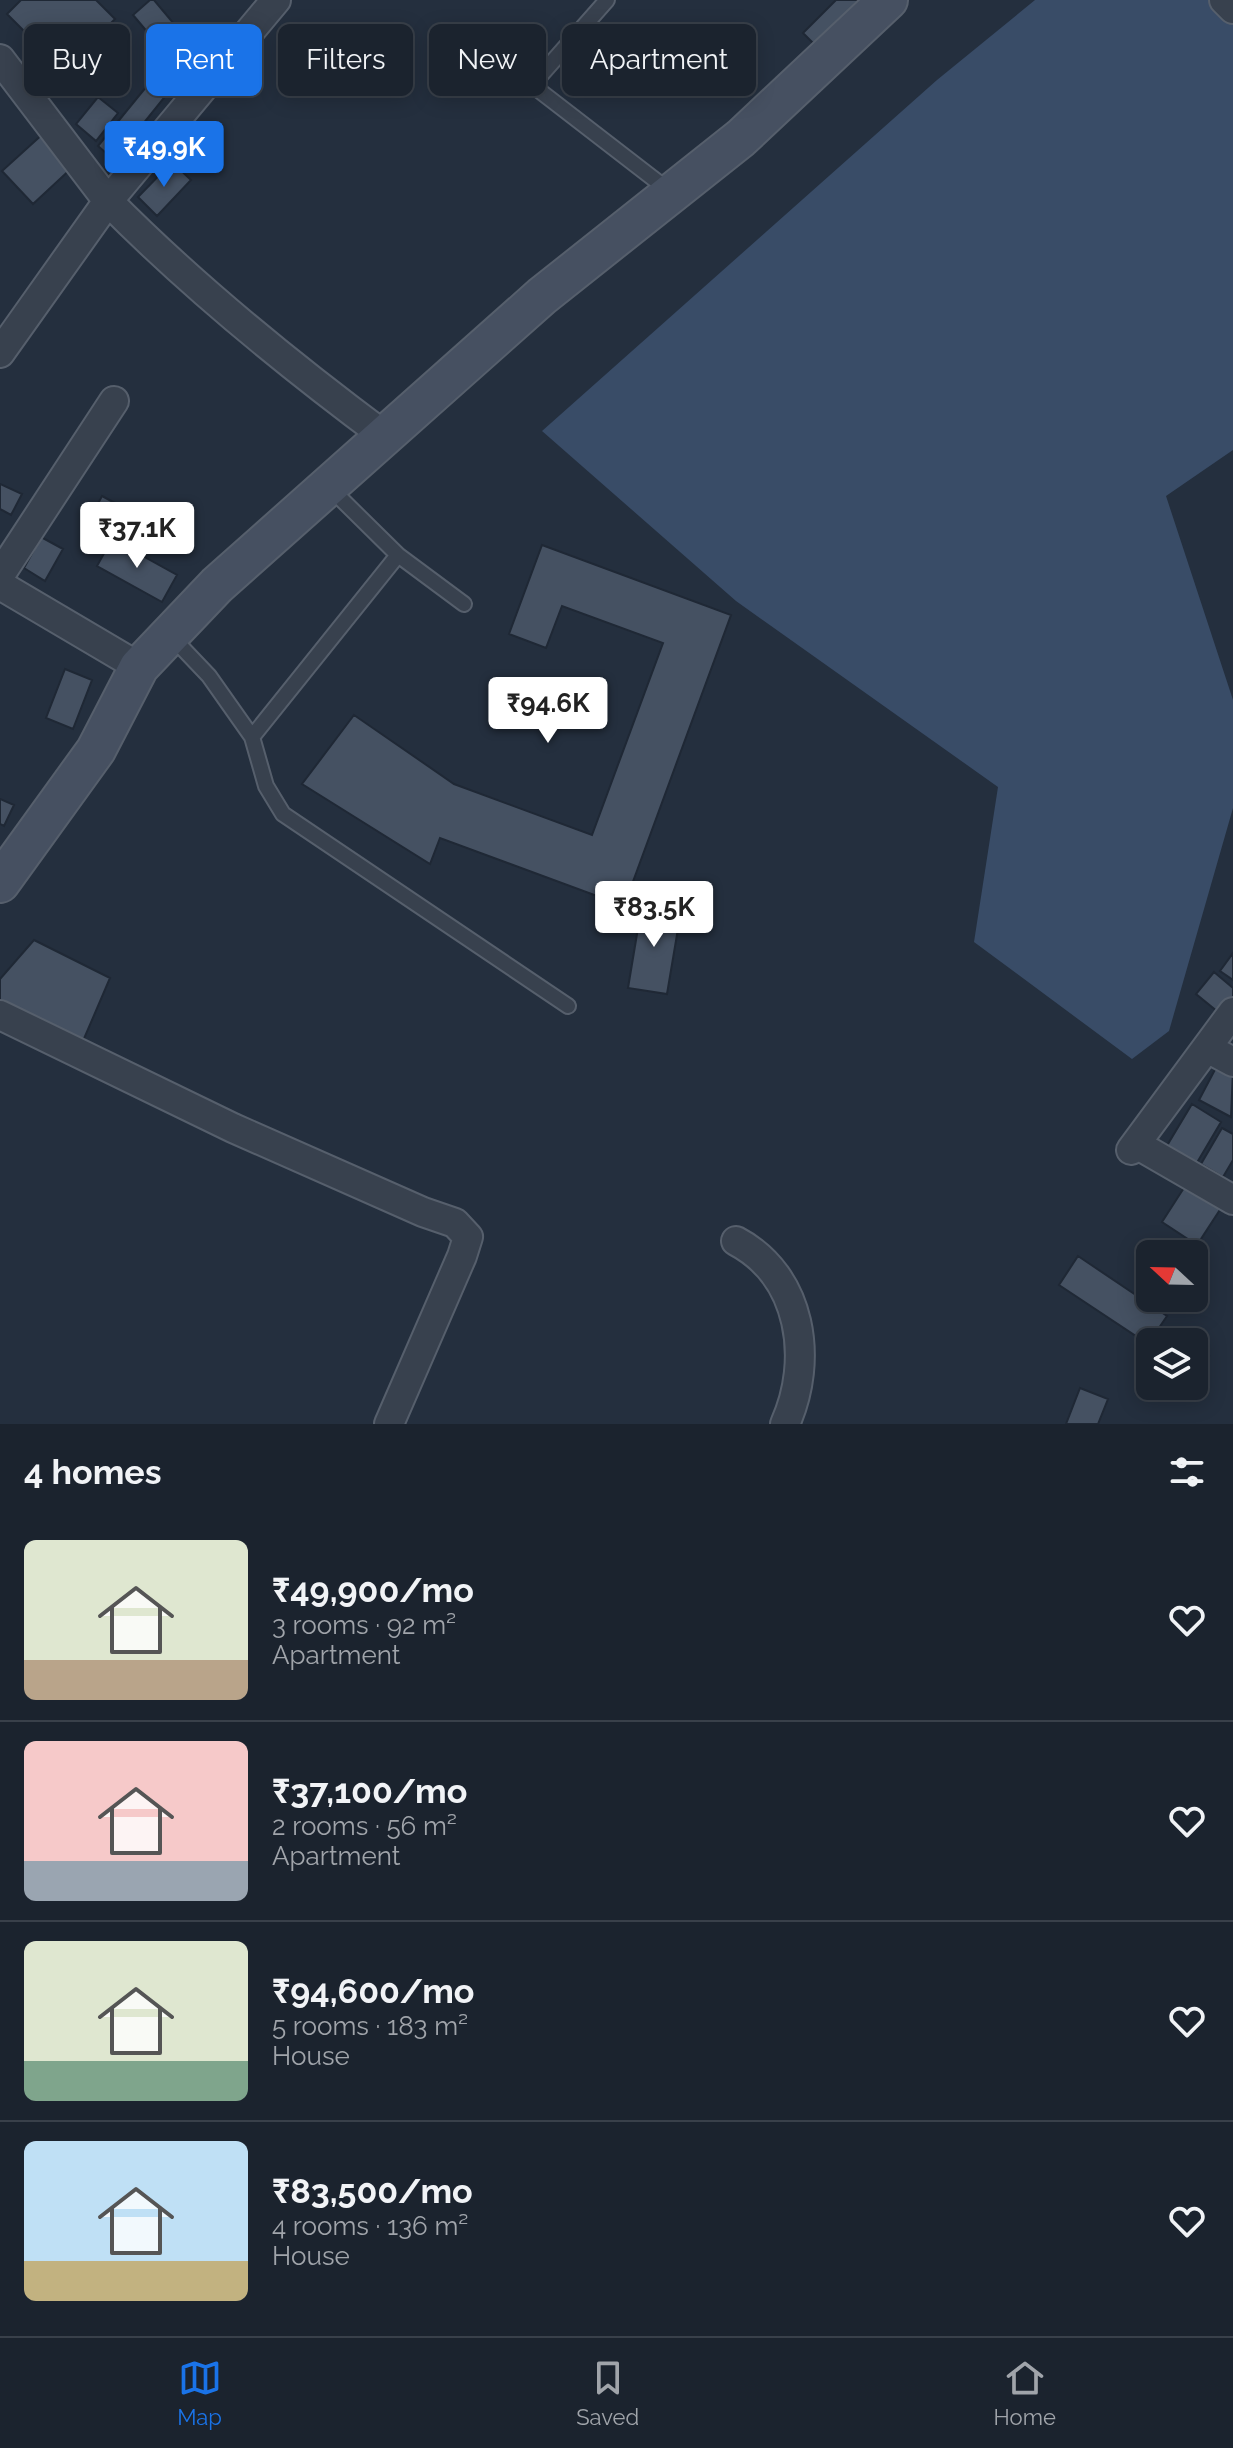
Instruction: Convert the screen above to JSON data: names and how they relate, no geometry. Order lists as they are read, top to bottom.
{
  "north": "left",
  "page": {
    "chip": [
      "Buy",
      "Rent",
      "Filters",
      "New",
      "Apartment"
    ],
    "price": [
      "₹49.9K",
      "₹37.1K",
      "₹94.6K",
      "₹83.5K"
    ],
    "heading": "4 homes",
    "list": [
      {
        "name": "₹49,900/mo",
        "note": "3 rooms · 92 m² · Apartment"
      },
      {
        "name": "₹37,100/mo",
        "note": "2 rooms · 56 m² · Apartment"
      },
      {
        "name": "₹94,600/mo",
        "note": "5 rooms · 183 m² · House"
      },
      {
        "name": "₹83,500/mo",
        "note": "4 rooms · 136 m² · House"
      }
    ],
    "tabs": ["Map", "Saved", "Home"]
  }
}
